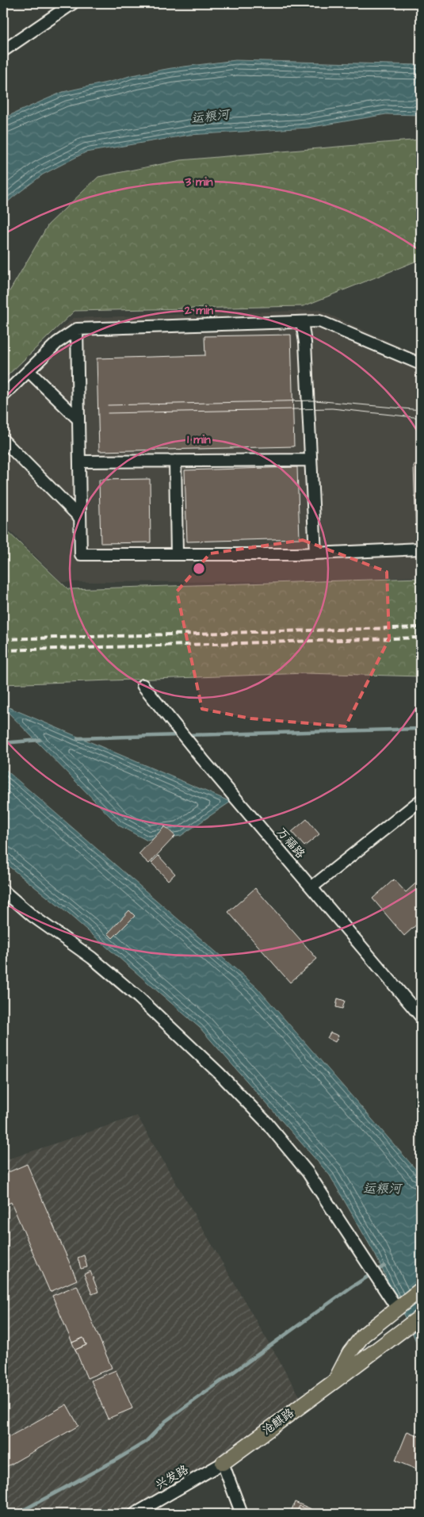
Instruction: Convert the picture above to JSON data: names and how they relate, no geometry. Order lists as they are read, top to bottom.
{
  "streets": {
    "main road": ["沧麒路"],
    "street": ["万福路", "兴发路"]
  },
  "crossings": [
    ["沧麒路", "兴发路"]
  ],
  "water": ["运粮河"],
  "rings": ["3 min", "2 min", "1 min"]
}
